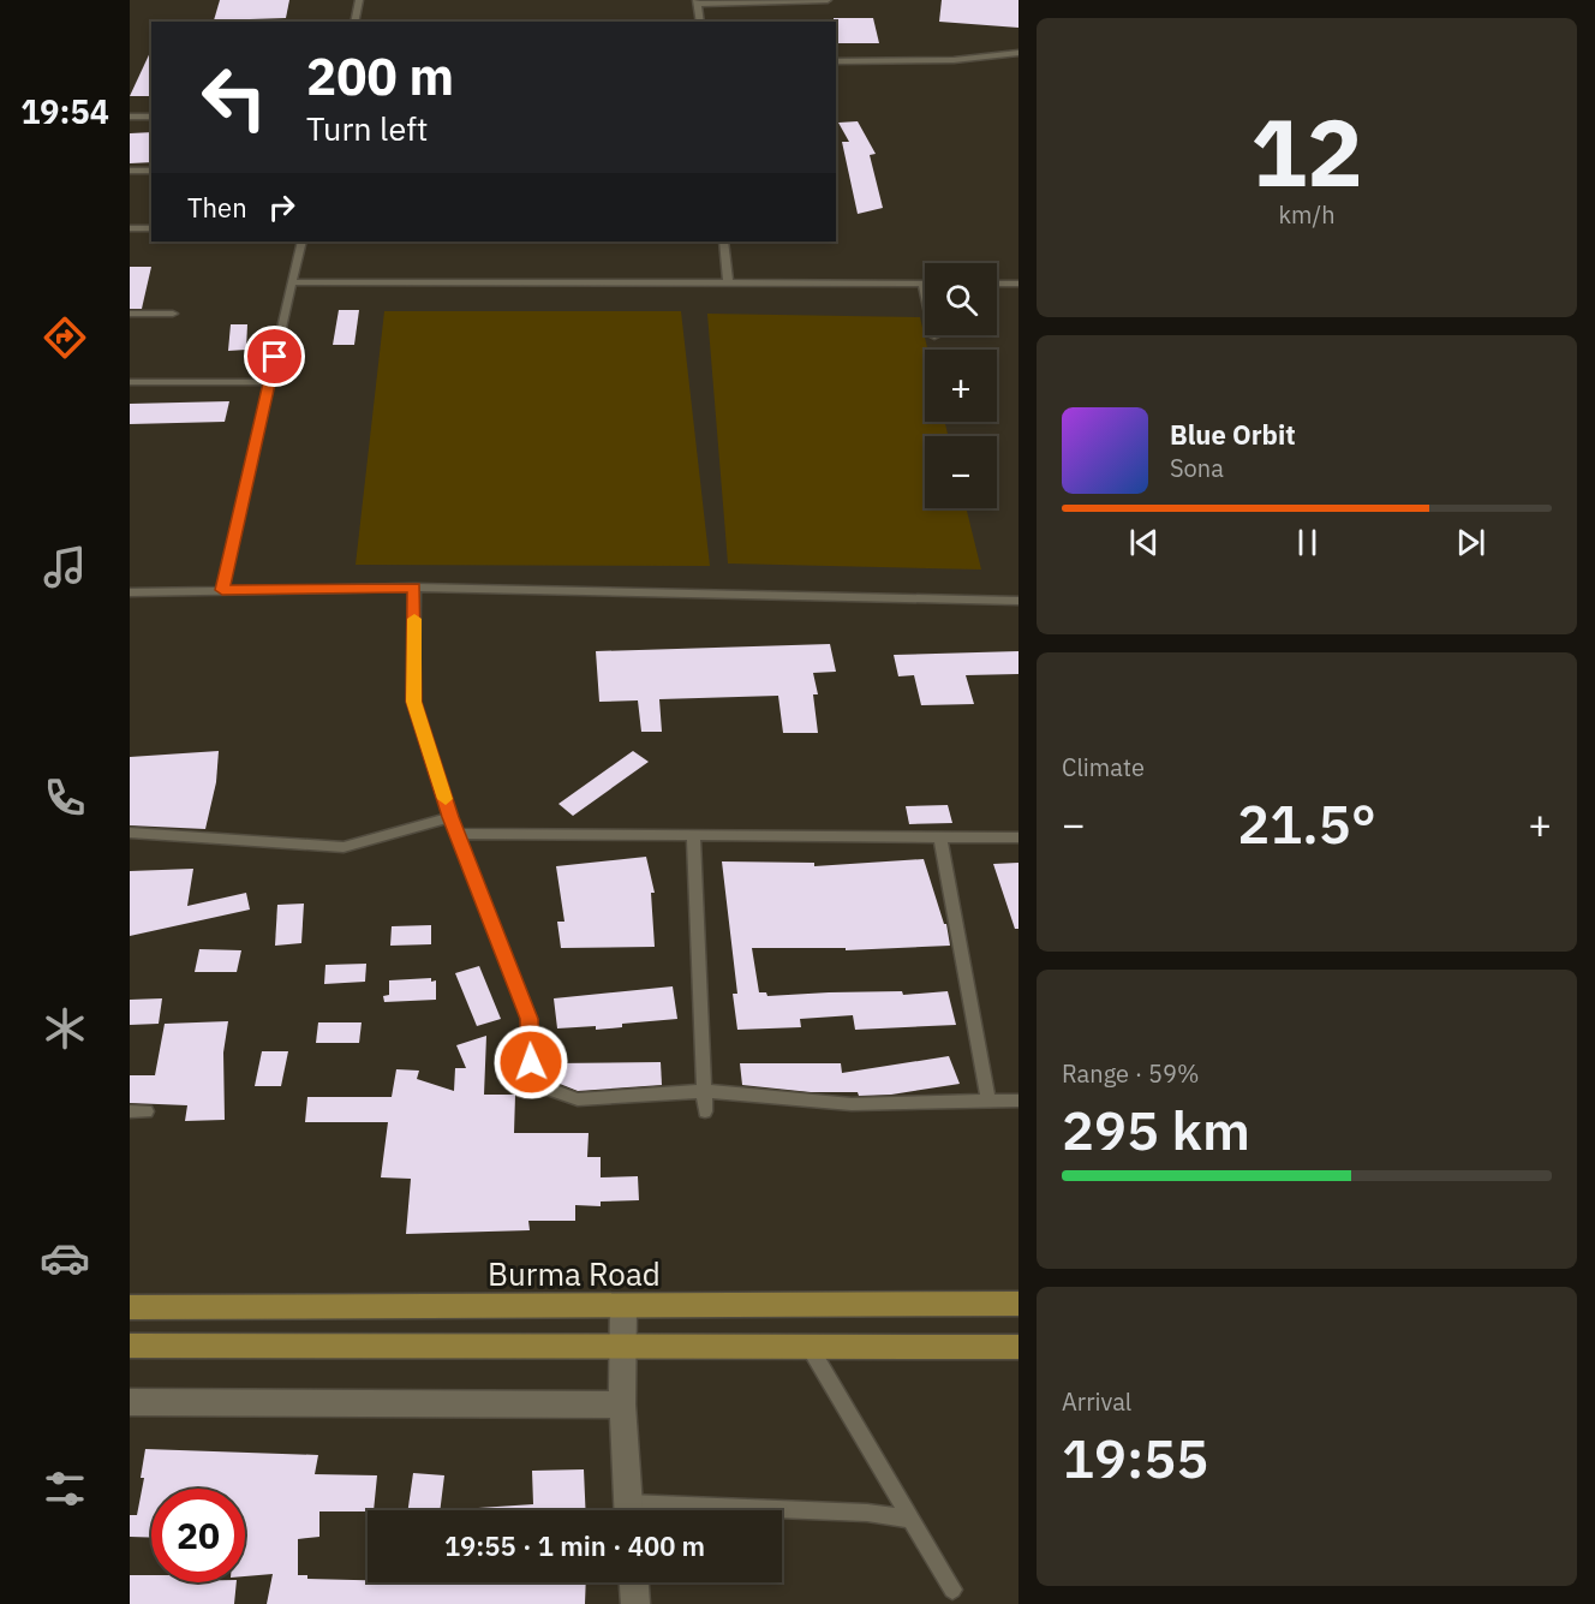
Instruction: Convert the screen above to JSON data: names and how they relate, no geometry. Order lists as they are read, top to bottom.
{
  "streets": {
    "main road": ["Burma Road"]
  },
  "page": {
    "tabs": "19:54",
    "tile": [
      ["12", "km/h"],
      "Climate",
      ["Range · 59%", "295 km"],
      ["Arrival", "19:55"]
    ],
    "turn": ["200 m", "Turn left"],
    "then": "Then",
    "map_buttons": ["+", "−"],
    "song": ["Blue Orbit", "Sona"],
    "heat": ["−", "21.5°", "+"],
    "limit": "20",
    "trip": "19:55 · 1 min · 400 m"
  }
}
